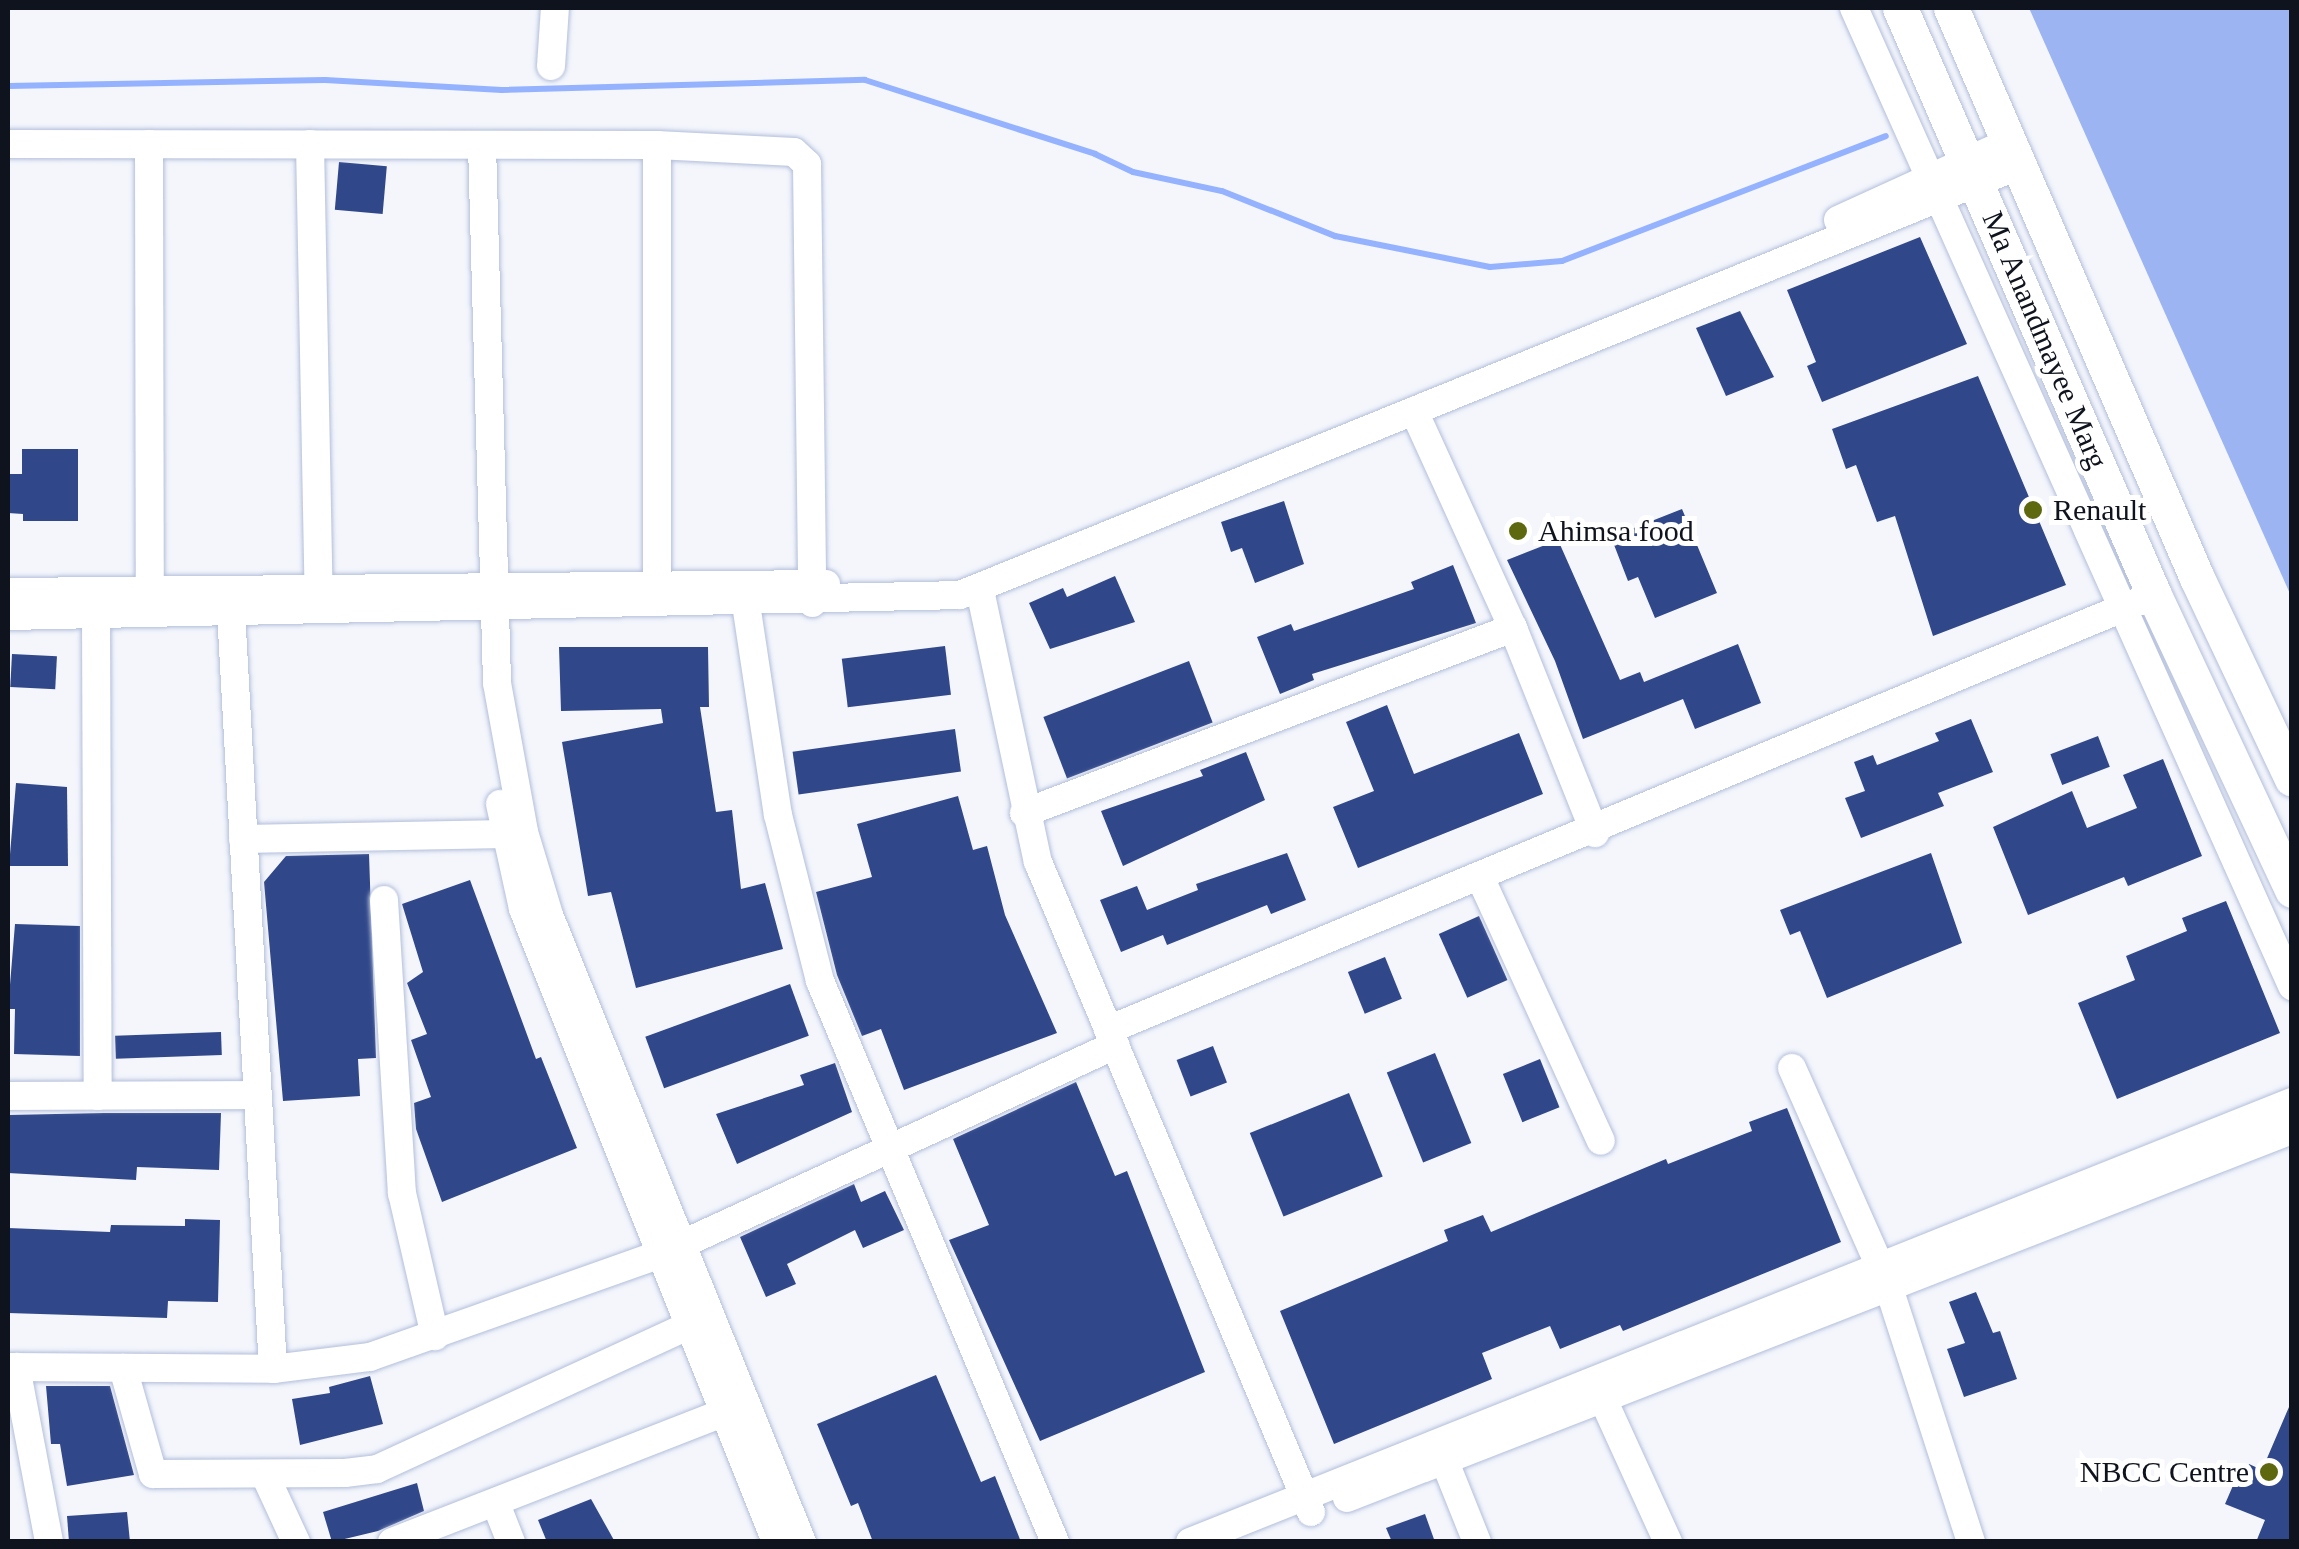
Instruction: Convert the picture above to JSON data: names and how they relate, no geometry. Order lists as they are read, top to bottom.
{
  "streets": {
    "main road": ["Ma Anandmayee Marg"]
  },
  "places": ["Renault", "Ahimsa food", "NBCC Centre"]
}
